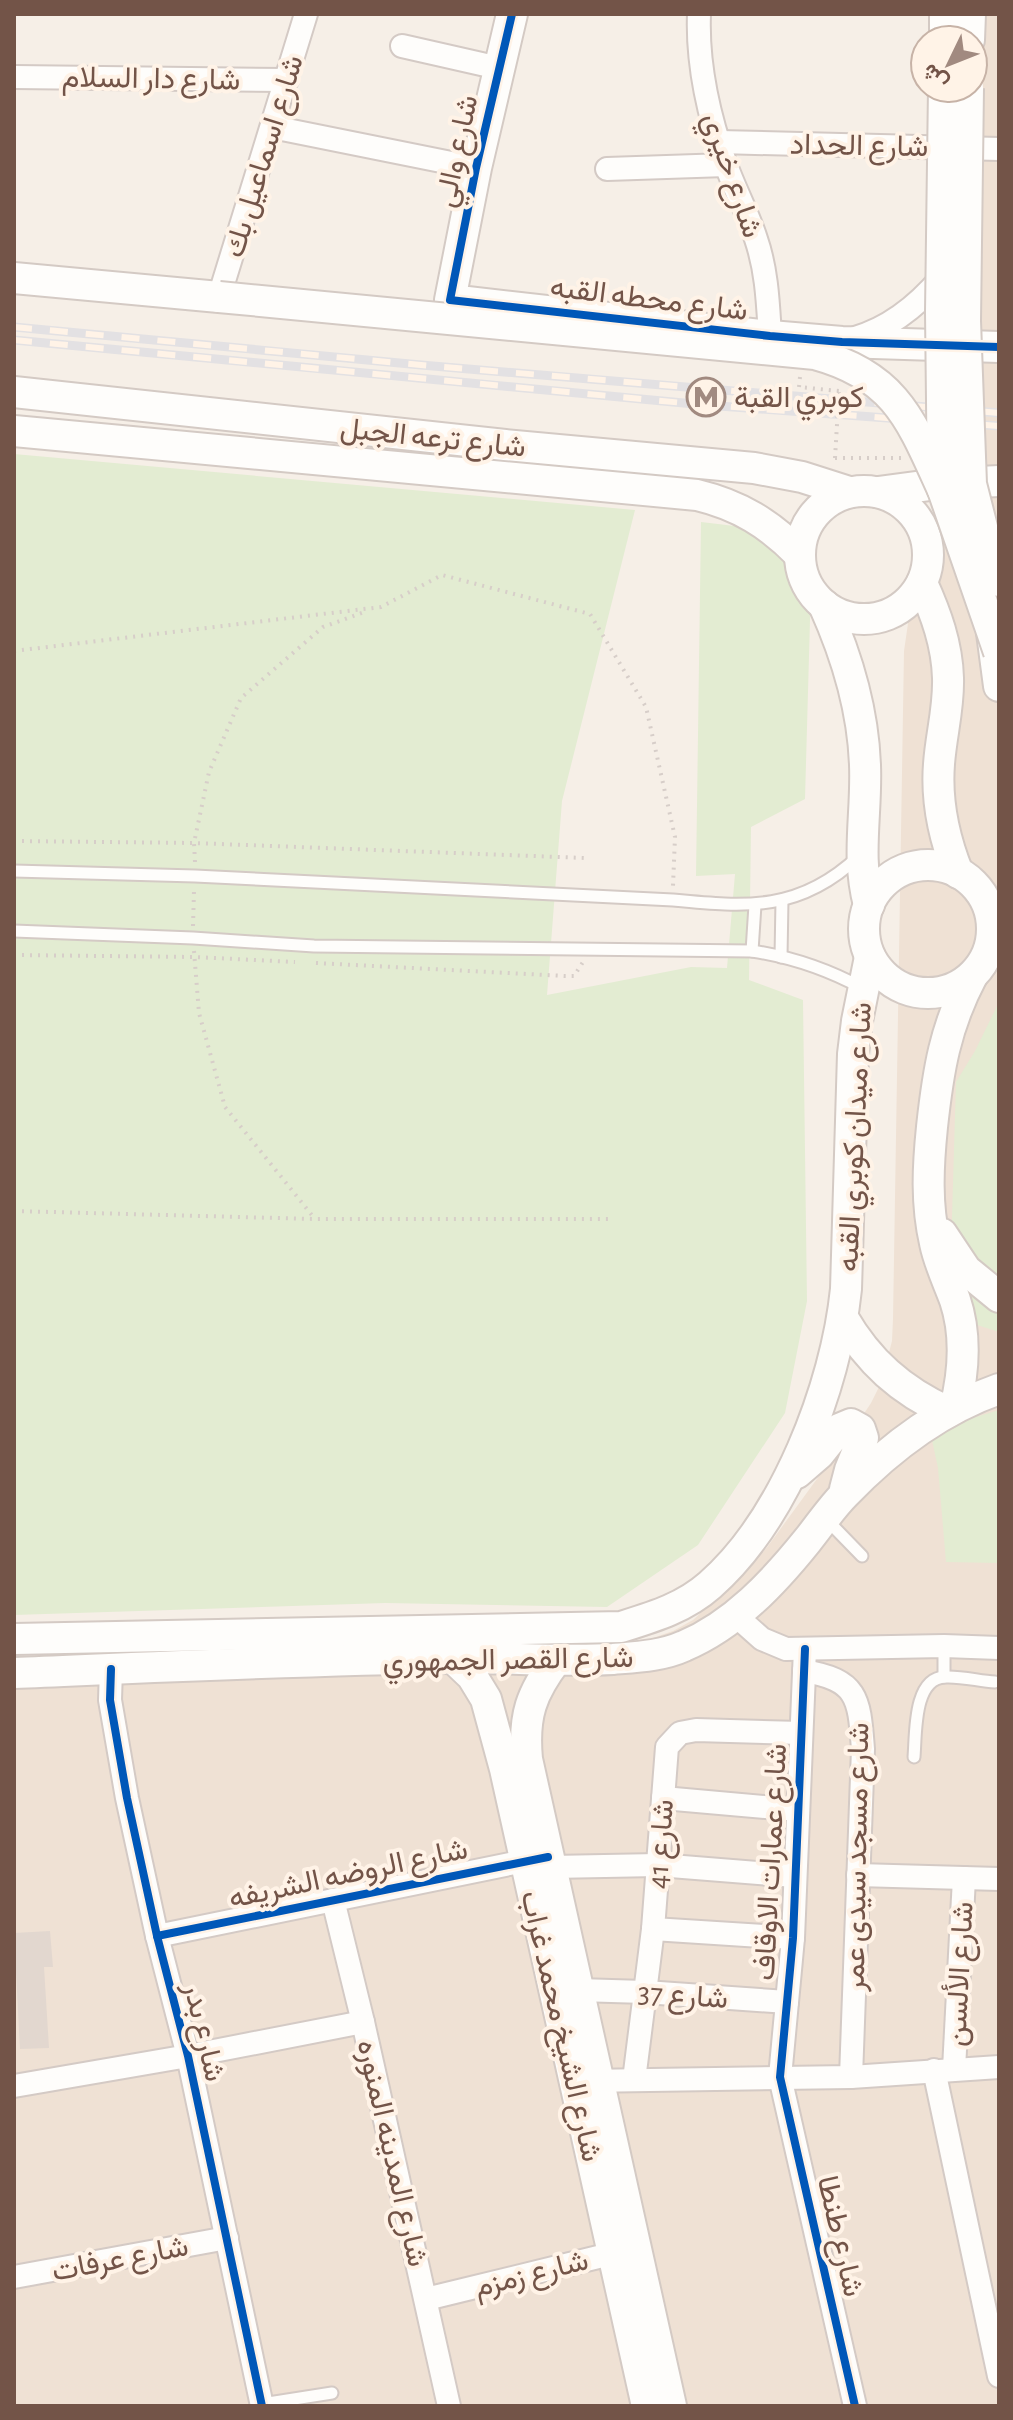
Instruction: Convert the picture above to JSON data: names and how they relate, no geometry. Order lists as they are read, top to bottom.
{
  "streets": {
    "main road": [
      "شارع والي",
      "شارع محطه القبه",
      "شارع ترعه الجبل",
      "شارع ميدان كوبري القبه",
      "شارع القصر الجمهوري",
      "شارع الشيخ محمد غراب"
    ],
    "street": [
      "شارع دار السلام",
      "شارع الحداد",
      "شارع اسماعيل بك",
      "شارع خيري",
      "شارع 41",
      "شارع مسجد سيدى عمر",
      "شارع عمارات الاوقاف",
      "شارع الروضه الشريفه",
      "شارع الألسن",
      "شارع 37",
      "شارع بدر",
      "شارع المدينه المنوره",
      "شارع طنطا",
      "شارع عرفات",
      "شارع زمزم"
    ]
  },
  "crossings": [
    ["شارع دار السلام", "شارع اسماعيل بك"],
    ["شارع الحداد", "شارع خيري"],
    ["شارع والي", "شارع محطه القبه"],
    ["شارع خيري", "شارع محطه القبه"],
    ["شارع ميدان كوبري القبه", "شارع القصر الجمهوري"],
    ["شارع القصر الجمهوري", "شارع الشيخ محمد غراب"],
    ["شارع القصر الجمهوري", "شارع بدر"],
    ["شارع 41", "شارع عمارات الاوقاف"],
    ["شارع 41", "شارع الروضه الشريفه"],
    ["شارع 41", "شارع 37"],
    ["شارع مسجد سيدى عمر", "شارع عمارات الاوقاف"],
    ["شارع عمارات الاوقاف", "شارع الروضه الشريفه"],
    ["شارع عمارات الاوقاف", "شارع 37"],
    ["شارع عمارات الاوقاف", "شارع طنطا"],
    ["شارع الروضه الشريفه", "شارع الشيخ محمد غراب"],
    ["شارع الروضه الشريفه", "شارع بدر"],
    ["شارع الروضه الشريفه", "شارع المدينه المنوره"],
    ["شارع 37", "شارع الشيخ محمد غراب"],
    ["شارع الشيخ محمد غراب", "شارع زمزم"],
    ["شارع بدر", "شارع عرفات"],
    ["شارع المدينه المنوره", "شارع زمزم"]
  ],
  "places": {
    "metro station": ["كوبري القبة"]
  },
  "north": "bottom left"
}
